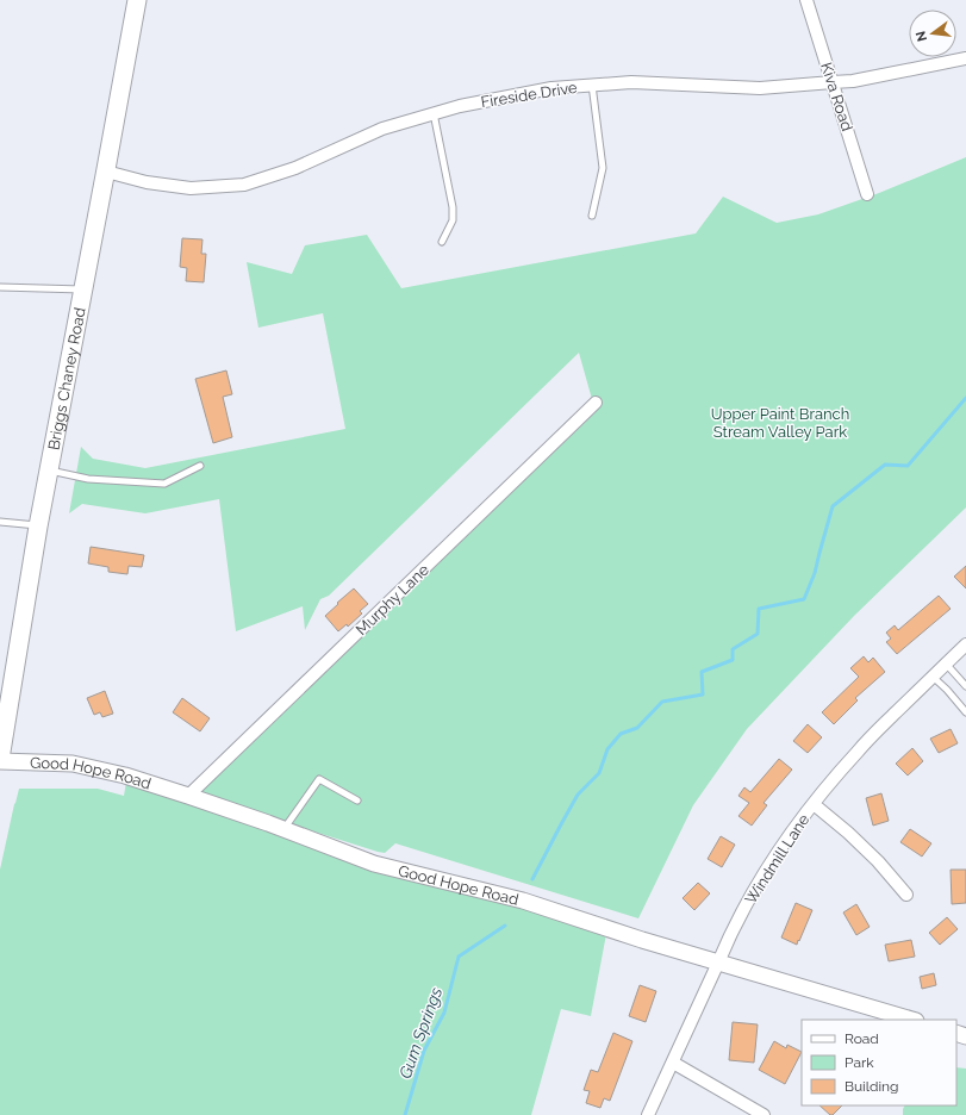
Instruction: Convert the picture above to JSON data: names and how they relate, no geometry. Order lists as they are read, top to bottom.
{
  "streets": {
    "main road": ["Briggs Chaney Road"],
    "street": [
      "Fireside Drive",
      "Kiva Road",
      "Murphy Lane",
      "Good Hope Road",
      "Windmill Lane"
    ]
  },
  "crossings": [
    ["Fireside Drive", "Kiva Road"],
    ["Fireside Drive", "Briggs Chaney Road"],
    ["Briggs Chaney Road", "Good Hope Road"],
    ["Murphy Lane", "Good Hope Road"],
    ["Good Hope Road", "Windmill Lane"]
  ],
  "water": ["Gum Springs"],
  "parks": ["Upper Paint Branch Stream Valley Park"],
  "legend": ["Road", "Park", "Building"],
  "north": "left"
}
